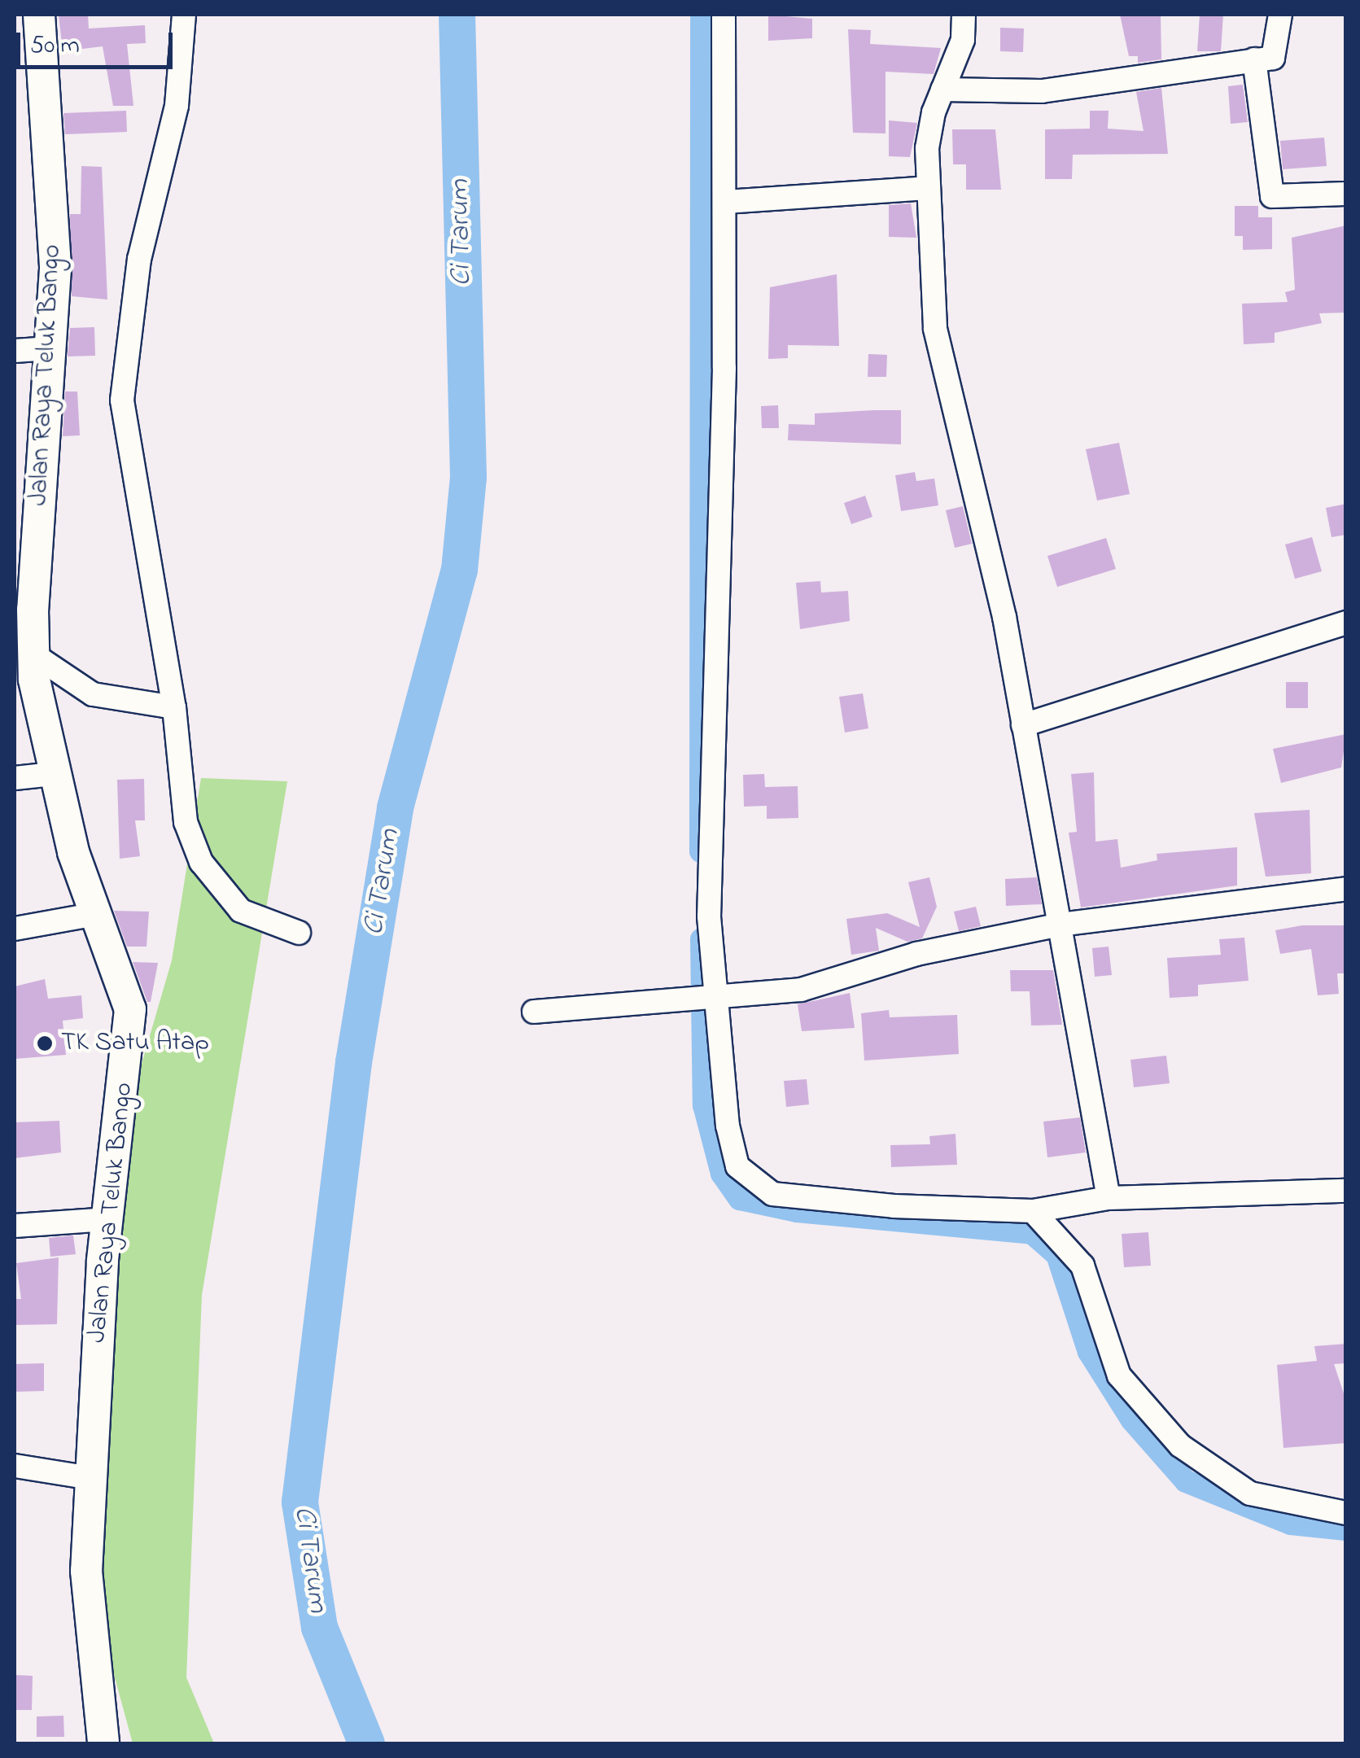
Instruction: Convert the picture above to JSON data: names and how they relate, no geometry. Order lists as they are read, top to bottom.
{
  "streets": {
    "main road": ["Jalan Raya Teluk Bango"]
  },
  "water": ["Ci Tarum"],
  "places": ["TK Satu Atap"],
  "scale_bar": "50 m"
}
